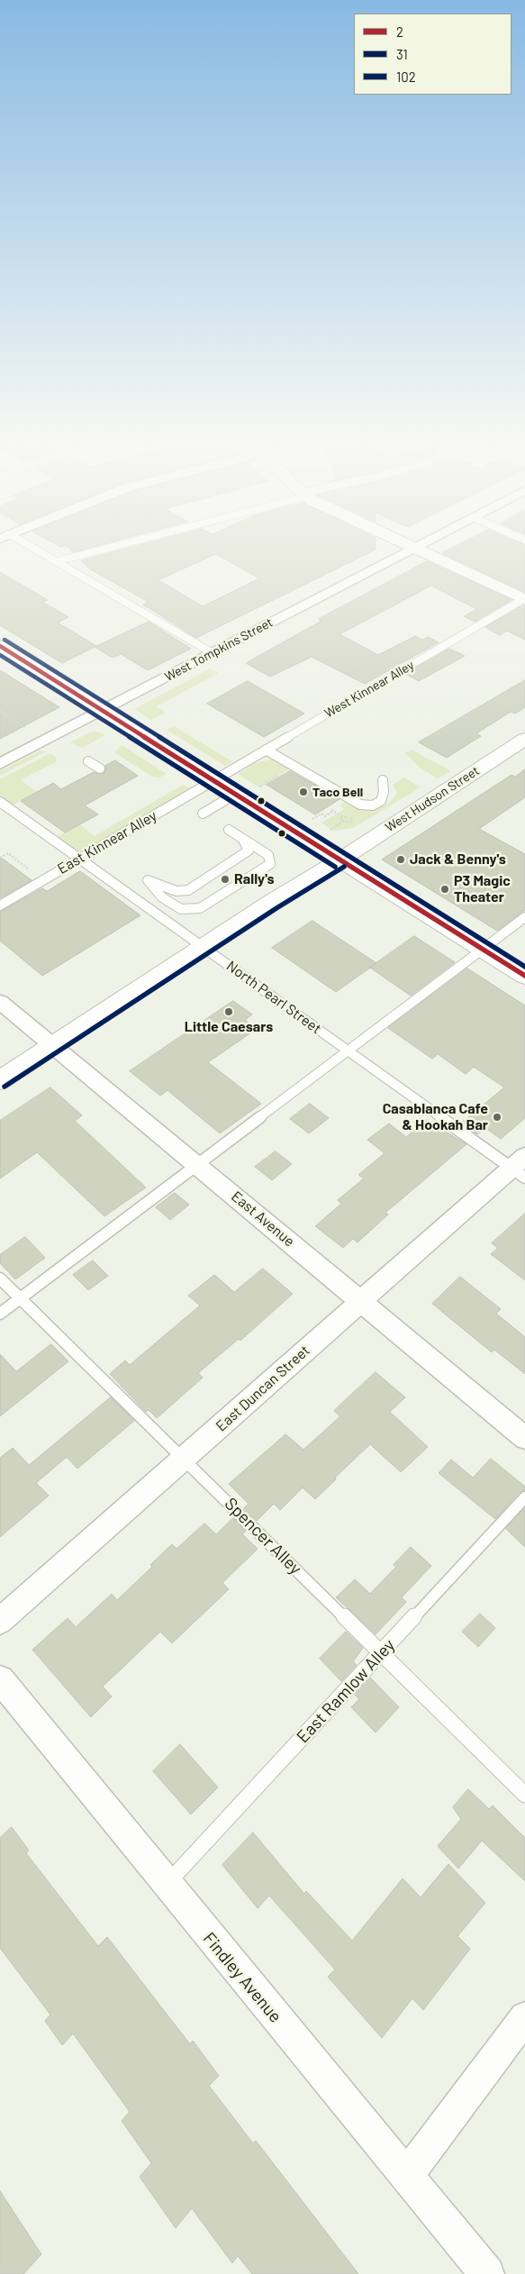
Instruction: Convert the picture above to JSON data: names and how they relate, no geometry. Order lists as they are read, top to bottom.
{
  "streets": {
    "main road": ["West Hudson Street"],
    "street": [
      "West Tompkins Street",
      "East Avenue",
      "East Duncan Street",
      "Findley Avenue"
    ],
    "lane": [
      "West Kinnear Alley",
      "East Kinnear Alley",
      "North Pearl Street",
      "Spencer Alley",
      "East Ramlow Alley"
    ]
  },
  "crossings": [
    ["West Kinnear Alley", "East Kinnear Alley"],
    ["West Hudson Street", "North Pearl Street"],
    ["West Hudson Street", "East Avenue"],
    ["East Kinnear Alley", "North Pearl Street"],
    ["North Pearl Street", "East Duncan Street"],
    ["East Avenue", "East Duncan Street"],
    ["East Duncan Street", "Spencer Alley"],
    ["Spencer Alley", "East Ramlow Alley"],
    ["East Ramlow Alley", "Findley Avenue"]
  ],
  "places": [
    "Taco Bell",
    "Jack & Benny's",
    "Rally's",
    "P3 Magic Theater",
    "Little Caesars",
    "Casablanca Cafe & Hookah Bar"
  ],
  "lines": ["transit line 102", "transit line 2", "transit line 31"],
  "legend": ["2", "31", "102"]
}
